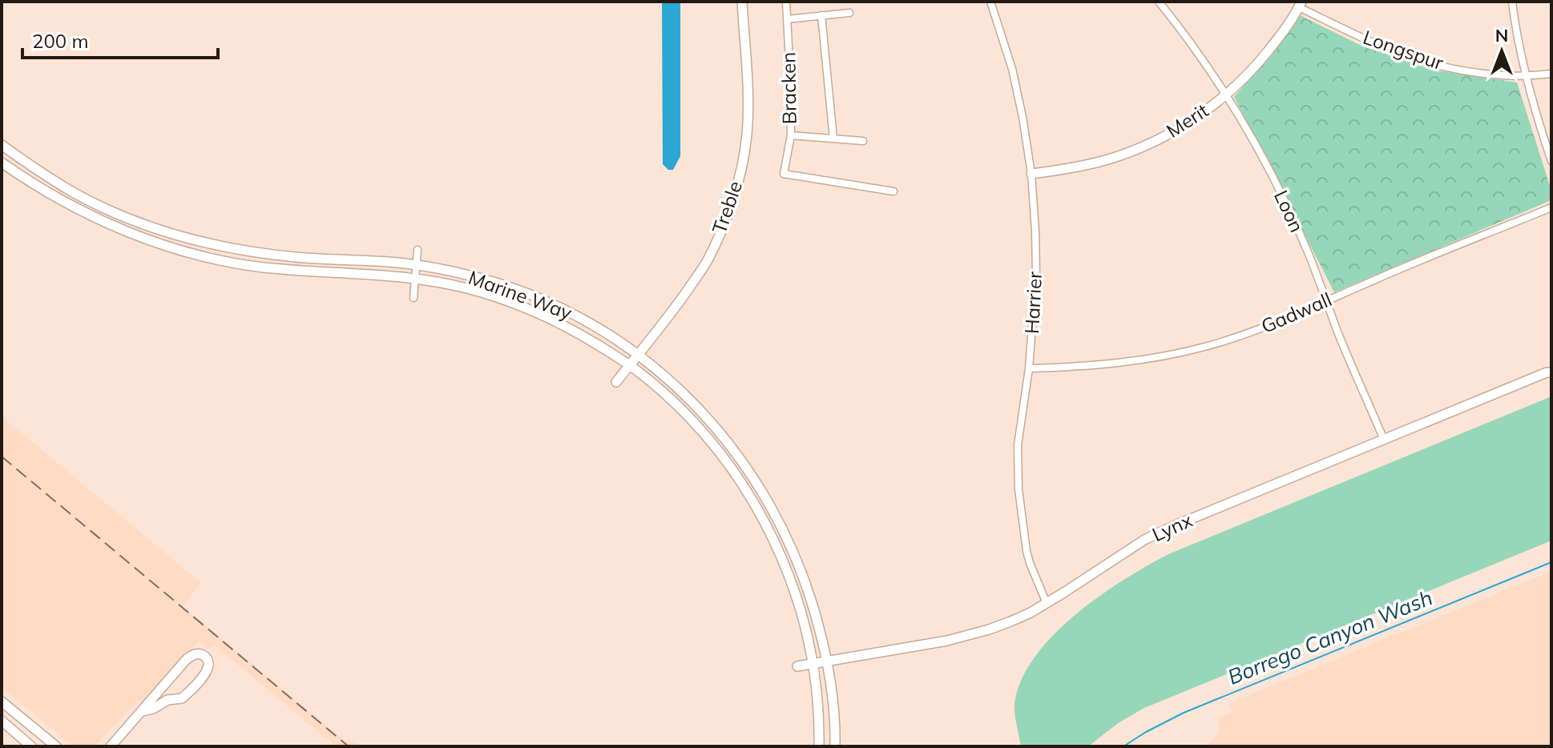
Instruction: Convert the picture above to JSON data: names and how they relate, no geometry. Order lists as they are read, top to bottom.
{
  "streets": {
    "main road": [
      "Merit",
      "Treble",
      "Marine Way",
      "Lynx"
    ],
    "street": [
      "Longspur",
      "Bracken",
      "Loon",
      "Harrier",
      "Gadwall"
    ]
  },
  "crossings": [
    ["Longspur", "Merit"],
    ["Merit", "Loon"],
    ["Merit", "Harrier"],
    ["Treble", "Marine Way"],
    ["Loon", "Gadwall"],
    ["Loon", "Lynx"],
    ["Marine Way", "Lynx"],
    ["Harrier", "Gadwall"],
    ["Harrier", "Lynx"]
  ],
  "water": ["Borrego Canyon Wash"],
  "scale_bar": "200 m",
  "north": "top"
}
